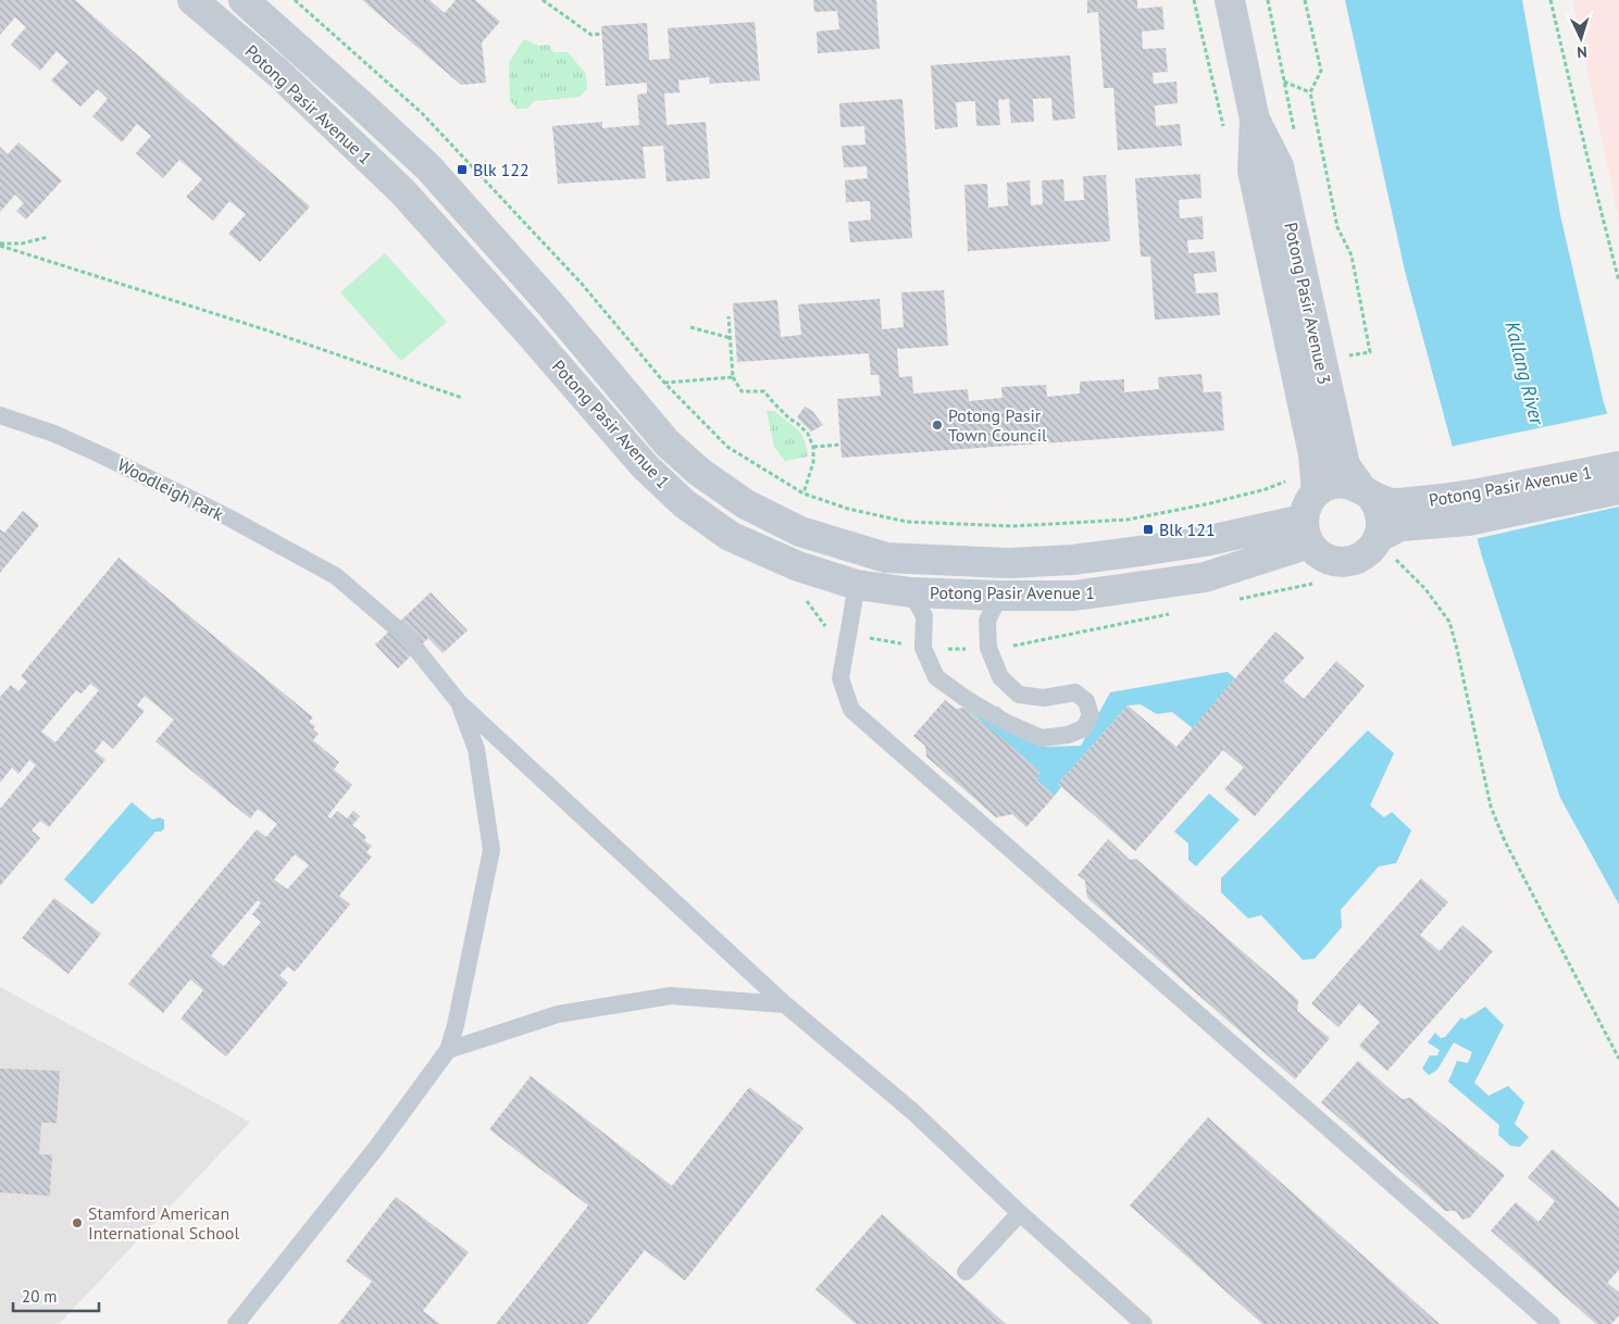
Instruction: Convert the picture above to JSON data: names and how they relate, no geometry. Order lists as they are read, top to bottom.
{
  "streets": {
    "street": ["Potong Pasir Avenue 1", "Potong Pasir Avenue 3"],
    "lane": ["Woodleigh Park"]
  },
  "crossings": [
    ["Potong Pasir Avenue 1", "Potong Pasir Avenue 3"]
  ],
  "water": ["Kallang River"],
  "places": {
    "transit": ["Blk 122", "Blk 121"],
    "other": ["Potong Pasir Town Council", "Stamford American International School"]
  },
  "scale_bar": "20 m",
  "north": "bottom"
}
